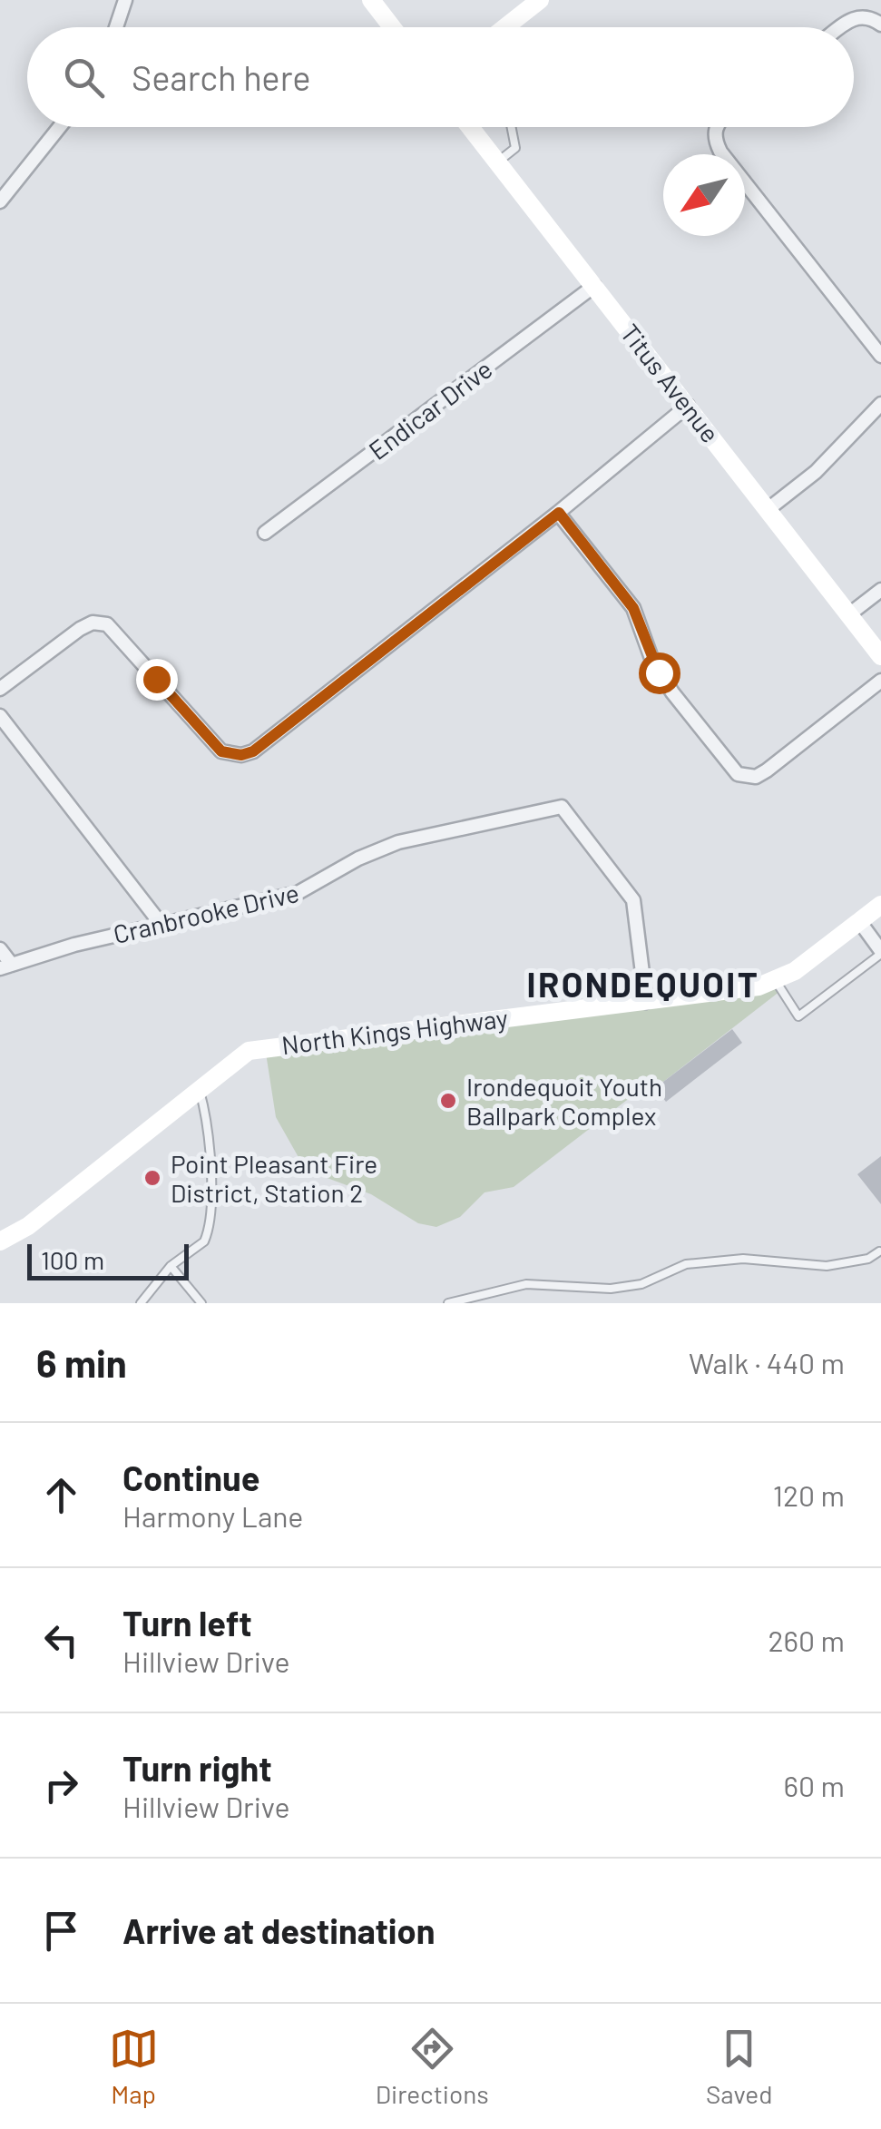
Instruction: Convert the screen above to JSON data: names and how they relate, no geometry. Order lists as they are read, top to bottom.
{
  "streets": {
    "street": [
      "Titus Avenue",
      "Endicar Drive",
      "Cranbrooke Drive",
      "North Kings Highway"
    ]
  },
  "crossings": [
    ["Titus Avenue", "Endicar Drive"],
    ["Cranbrooke Drive", "North Kings Highway"]
  ],
  "districts": ["IRONDEQUOIT"],
  "places": ["Irondequoit Youth Ballpark Complex", "Point Pleasant Fire District, Station 2"],
  "scale_bar": "100 m",
  "north": "bottom left",
  "page": {
    "search": "Search here",
    "scale": "100 m",
    "heading": ["6 min", "Walk · 440 m"],
    "list": [
      ["Continue", "Harmony Lane", "120 m"],
      ["Turn left", "Hillview Drive", "260 m"],
      ["Turn right", "Hillview Drive", "60 m"],
      "Arrive at destination"
    ],
    "nav": ["Map", "Directions", "Saved"]
  }
}
